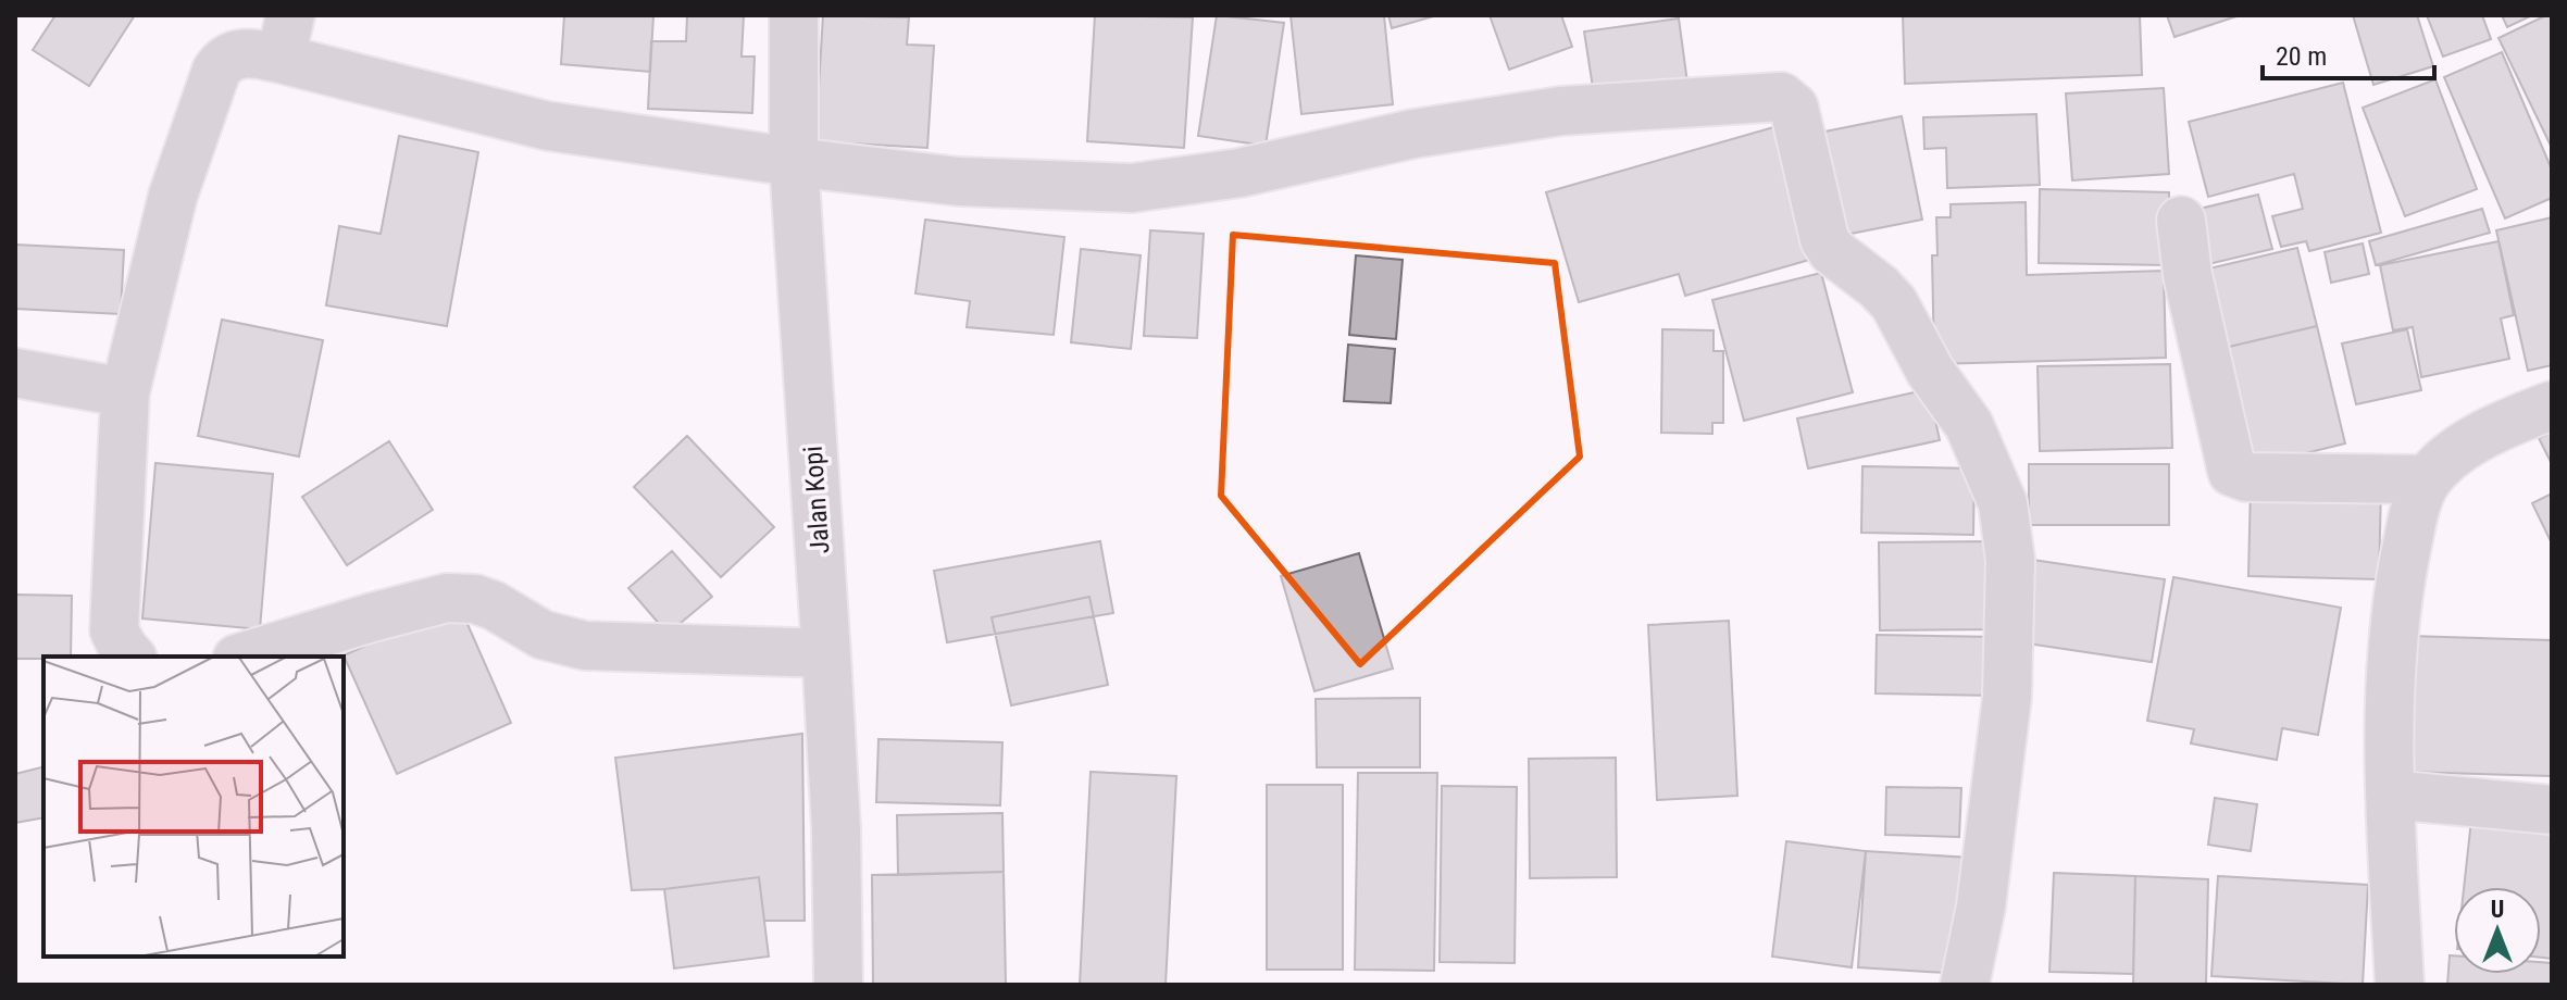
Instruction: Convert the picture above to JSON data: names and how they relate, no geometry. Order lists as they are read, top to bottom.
{
  "streets": {
    "street": ["Jalan Kopi"]
  },
  "scale_bar": "20 m",
  "north": "top"
}
